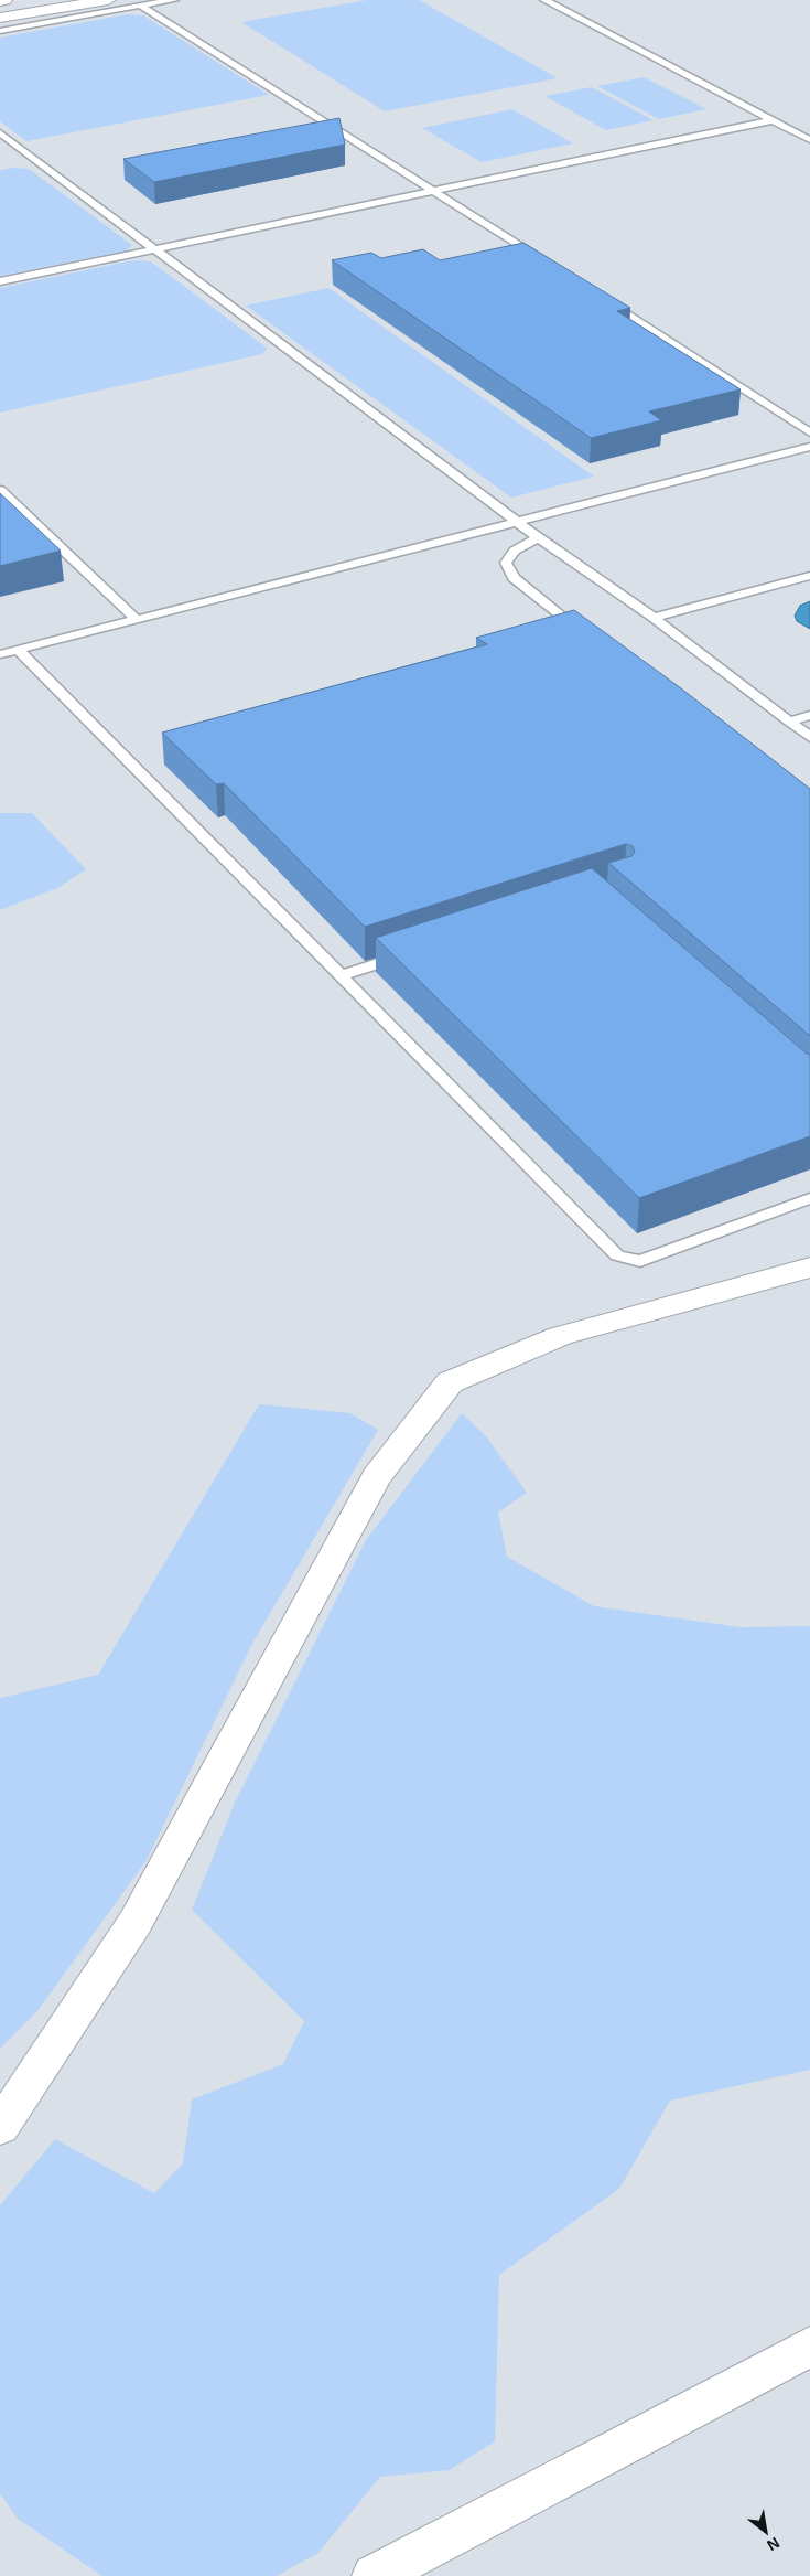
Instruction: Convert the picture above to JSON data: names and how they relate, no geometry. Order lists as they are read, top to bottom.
{
  "north": "bottom right"
}
